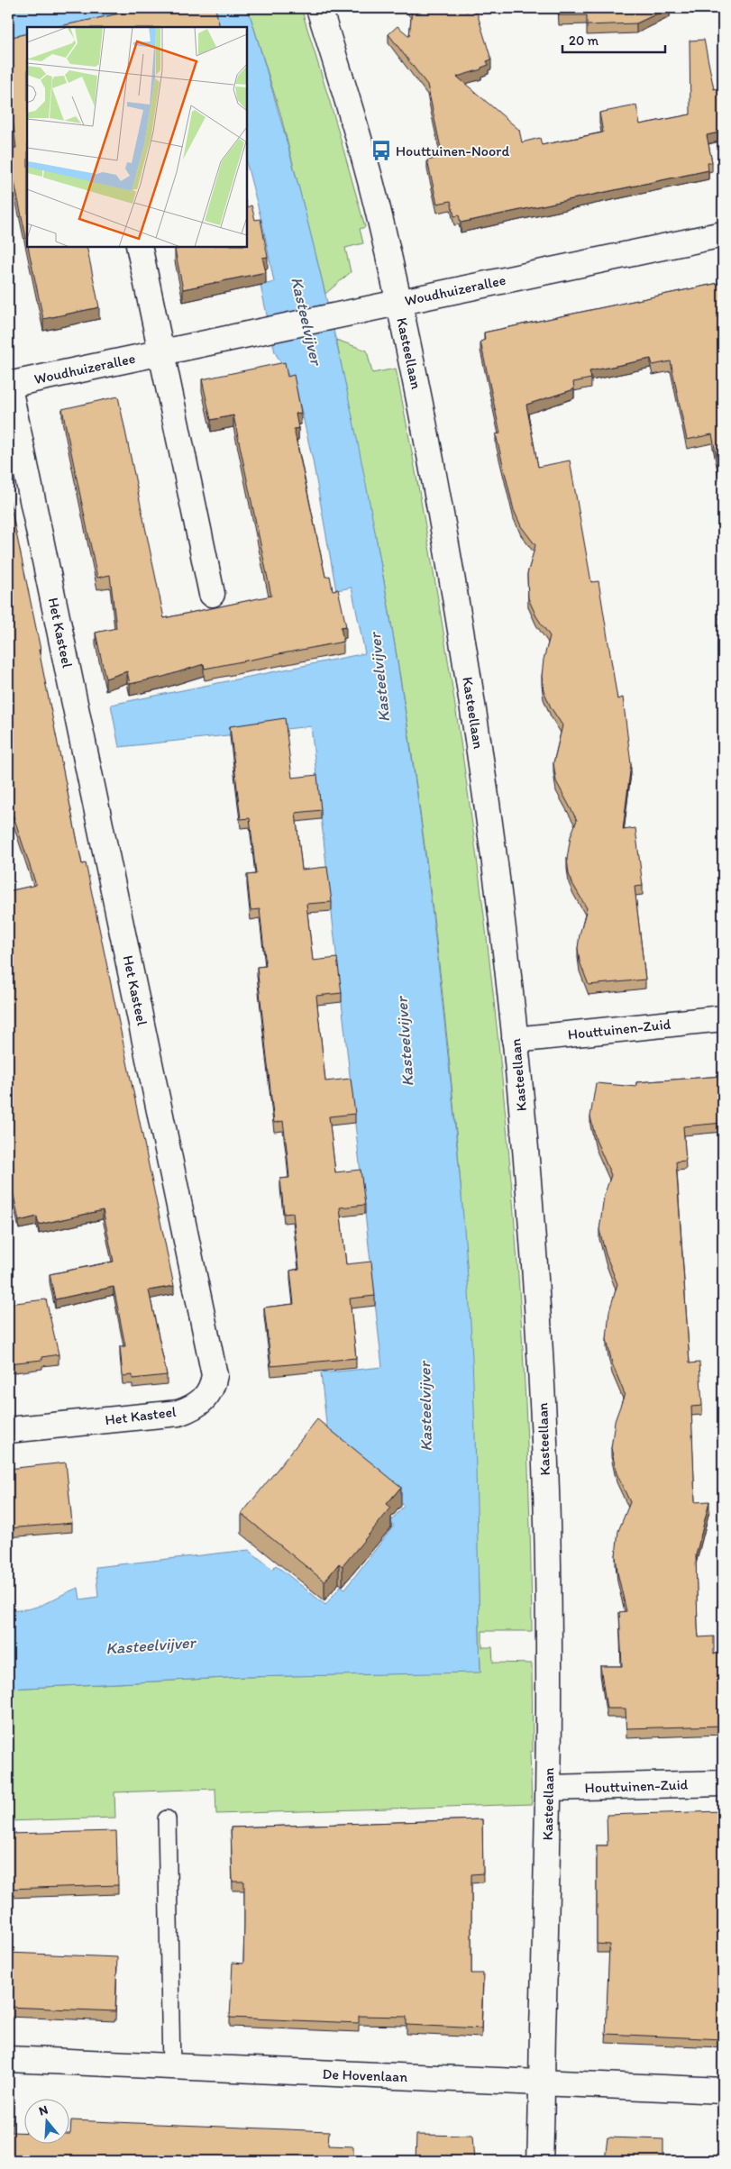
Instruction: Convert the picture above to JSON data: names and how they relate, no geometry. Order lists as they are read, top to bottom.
{
  "streets": {
    "street": [
      "Woudhuizerallee",
      "Kasteellaan",
      "Het Kasteel",
      "Houttuinen-Zuid",
      "De Hovenlaan"
    ]
  },
  "crossings": [
    ["Woudhuizerallee", "Kasteellaan"],
    ["Woudhuizerallee", "Het Kasteel"],
    ["Kasteellaan", "Houttuinen-Zuid"],
    ["Kasteellaan", "De Hovenlaan"]
  ],
  "water": ["Kasteelvijver"],
  "places": {
    "bus stop": ["Houttuinen-Noord"]
  },
  "scale_bar": "20 m",
  "north": "top"
}
